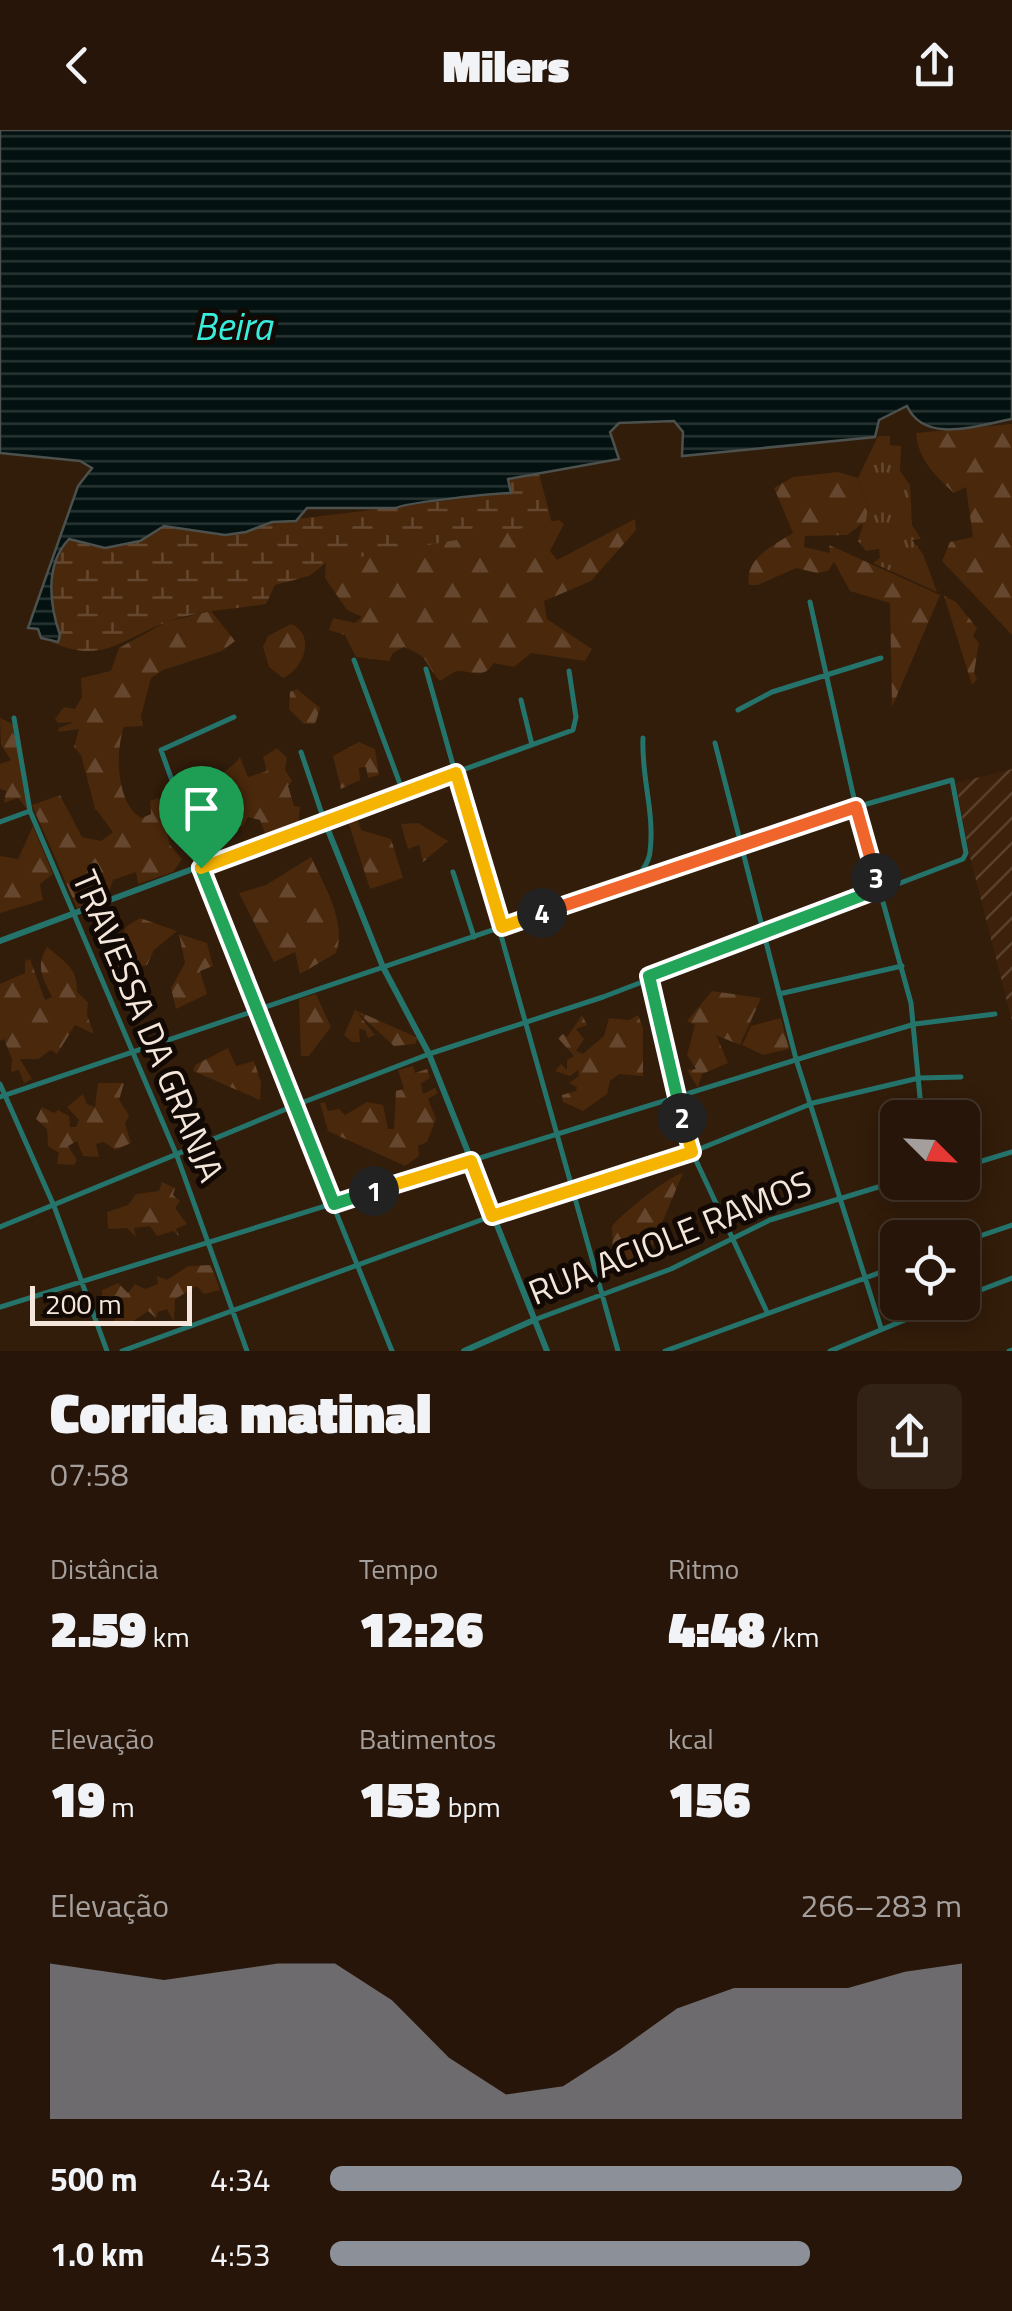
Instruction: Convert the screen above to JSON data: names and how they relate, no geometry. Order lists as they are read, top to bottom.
{
  "streets": {
    "street": ["TRAVESSA DA GRANJA", "RUA ACIOLE RAMOS"]
  },
  "water": ["Beira"],
  "scale_bar": "200 m",
  "north": "bottom right",
  "page": {
    "header": "Milers",
    "pins": [
      "3",
      "4",
      "2",
      "1"
    ],
    "scale": "200 m",
    "heading": ["Corrida matinal", "07:58"],
    "stats": [
      ["Distância", "2.59 km"],
      ["Tempo", "12:26"],
      ["Ritmo", "4:48 /km"],
      ["Elevação", "19 m"],
      ["Batimentos", "153 bpm"],
      ["kcal", "156"]
    ],
    "chart": ["Elevação", "266–283 m"],
    "list": [
      {
        "name": "500 m",
        "note": "4:34"
      },
      {
        "name": "1.0 km",
        "note": "4:53"
      }
    ]
  }
}
